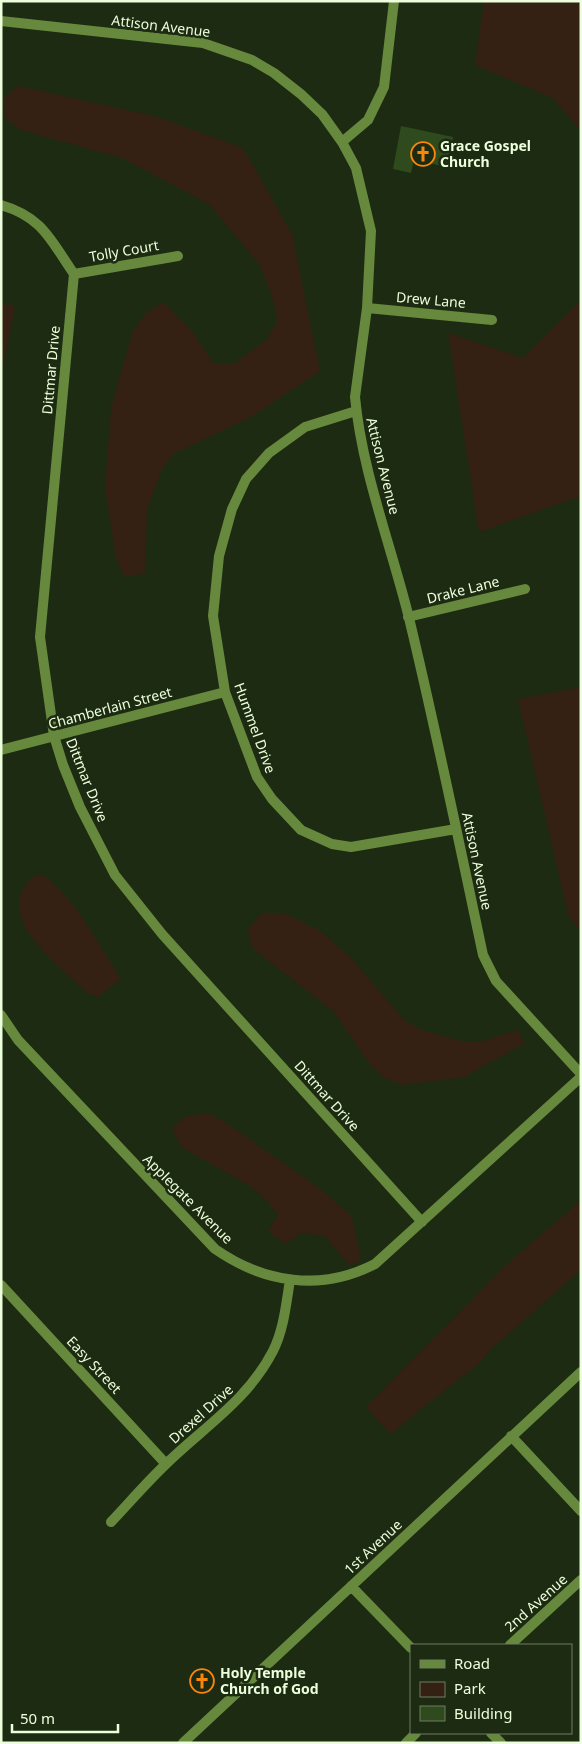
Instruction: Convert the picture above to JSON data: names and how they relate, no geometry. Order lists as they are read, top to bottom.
{
  "streets": {
    "street": [
      "Attison Avenue",
      "Tolly Court",
      "Drew Lane",
      "Dittmar Drive",
      "Drake Lane",
      "Chamberlain Street",
      "Hummel Drive",
      "Applegate Avenue",
      "Easy Street",
      "Drexel Drive",
      "1st Avenue",
      "2nd Avenue"
    ]
  },
  "crossings": [
    ["Attison Avenue", "Drew Lane"],
    ["Attison Avenue", "Drake Lane"],
    ["Attison Avenue", "Hummel Drive"],
    ["Attison Avenue", "Applegate Avenue"],
    ["Tolly Court", "Dittmar Drive"],
    ["Dittmar Drive", "Chamberlain Street"],
    ["Dittmar Drive", "Applegate Avenue"],
    ["Chamberlain Street", "Hummel Drive"],
    ["Applegate Avenue", "Drexel Drive"],
    ["Easy Street", "Drexel Drive"]
  ],
  "places": {
    "church": ["Grace Gospel Church", "Holy Temple Church of God"]
  },
  "legend": ["Road", "Park", "Building"],
  "scale_bar": "50 m"
}
